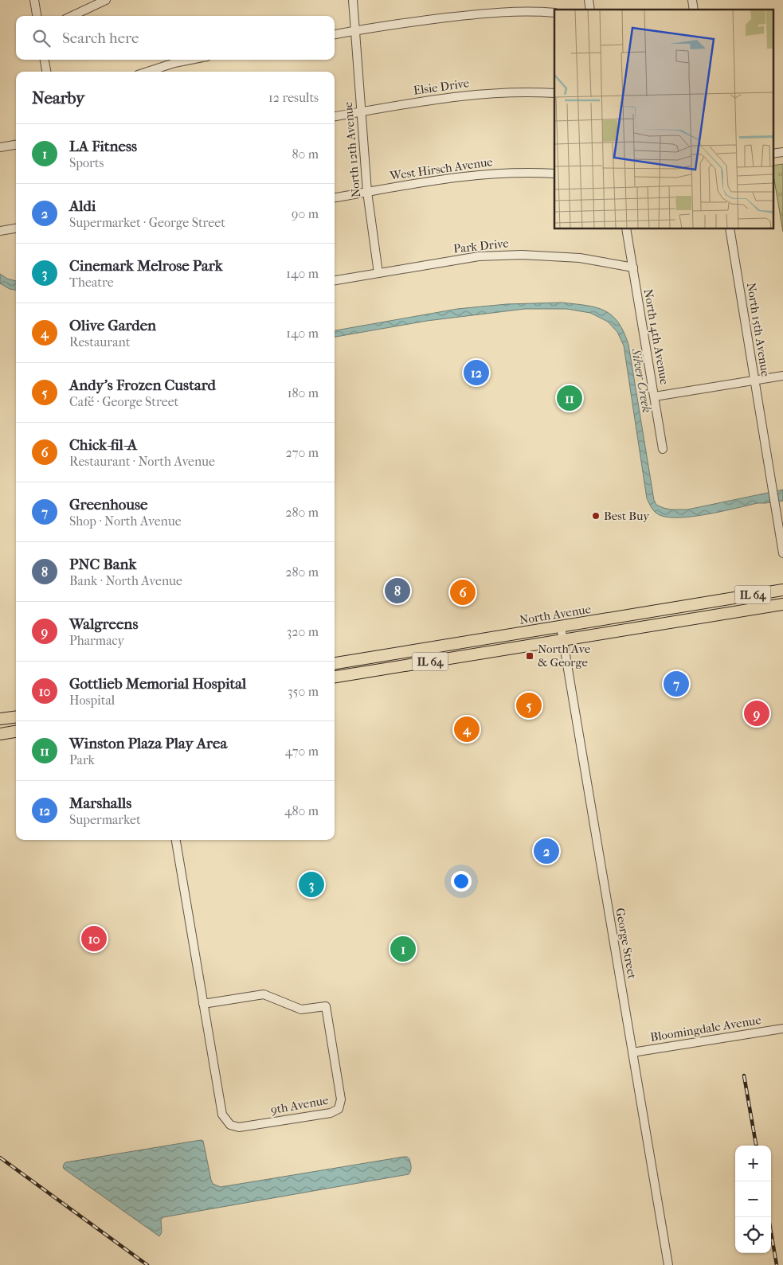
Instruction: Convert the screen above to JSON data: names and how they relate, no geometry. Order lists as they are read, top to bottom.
{
  "streets": {
    "main road": ["IL 64", "North Avenue"],
    "street": [
      "Elsie Drive",
      "North 12th Avenue",
      "West Hirsch Avenue",
      "Park Drive",
      "North 15th Avenue",
      "North 14th Avenue",
      "George Street",
      "Bloomingdale Avenue",
      "9th Avenue"
    ]
  },
  "crossings": [
    ["Elsie Drive", "North 12th Avenue"],
    ["North 12th Avenue", "West Hirsch Avenue"],
    ["North 12th Avenue", "Park Drive"],
    ["Park Drive", "North 14th Avenue"],
    ["IL 64", "George Street"],
    ["North Avenue", "George Street"],
    ["George Street", "Bloomingdale Avenue"]
  ],
  "water": ["Silver Creek"],
  "places": {
    "other": ["Best Buy"],
    "transit": ["North Ave & George"]
  },
  "page": {
    "search": "Search here",
    "heading": ["Nearby", "12 results"],
    "list": [
      {
        "mark": "1",
        "name": "LA Fitness",
        "note": "Sports",
        "value": "80 m"
      },
      {
        "mark": "2",
        "name": "Aldi",
        "note": "Supermarket · George Street",
        "value": "90 m"
      },
      {
        "mark": "3",
        "name": "Cinemark Melrose Park",
        "note": "Theatre",
        "value": "140 m"
      },
      {
        "mark": "4",
        "name": "Olive Garden",
        "note": "Restaurant",
        "value": "140 m"
      },
      {
        "mark": "5",
        "name": "Andy's Frozen Custard",
        "note": "Café · George Street",
        "value": "180 m"
      },
      {
        "mark": "6",
        "name": "Chick-fil-A",
        "note": "Restaurant · North Avenue",
        "value": "270 m"
      },
      {
        "mark": "7",
        "name": "Greenhouse",
        "note": "Shop · North Avenue",
        "value": "280 m"
      },
      {
        "mark": "8",
        "name": "PNC Bank",
        "note": "Bank · North Avenue",
        "value": "280 m"
      },
      {
        "mark": "9",
        "name": "Walgreens",
        "note": "Pharmacy",
        "value": "320 m"
      },
      {
        "mark": "10",
        "name": "Gottlieb Memorial Hospital",
        "note": "Hospital",
        "value": "350 m"
      },
      {
        "mark": "11",
        "name": "Winston Plaza Play Area",
        "note": "Park",
        "value": "470 m"
      },
      {
        "mark": "12",
        "name": "Marshalls",
        "note": "Supermarket",
        "value": "480 m"
      }
    ],
    "pins": [
      "12",
      "11",
      "8",
      "6",
      "7",
      "5",
      "9",
      "4",
      "2",
      "3",
      "10",
      "1"
    ],
    "map_buttons": ["+", "−"]
  }
}
